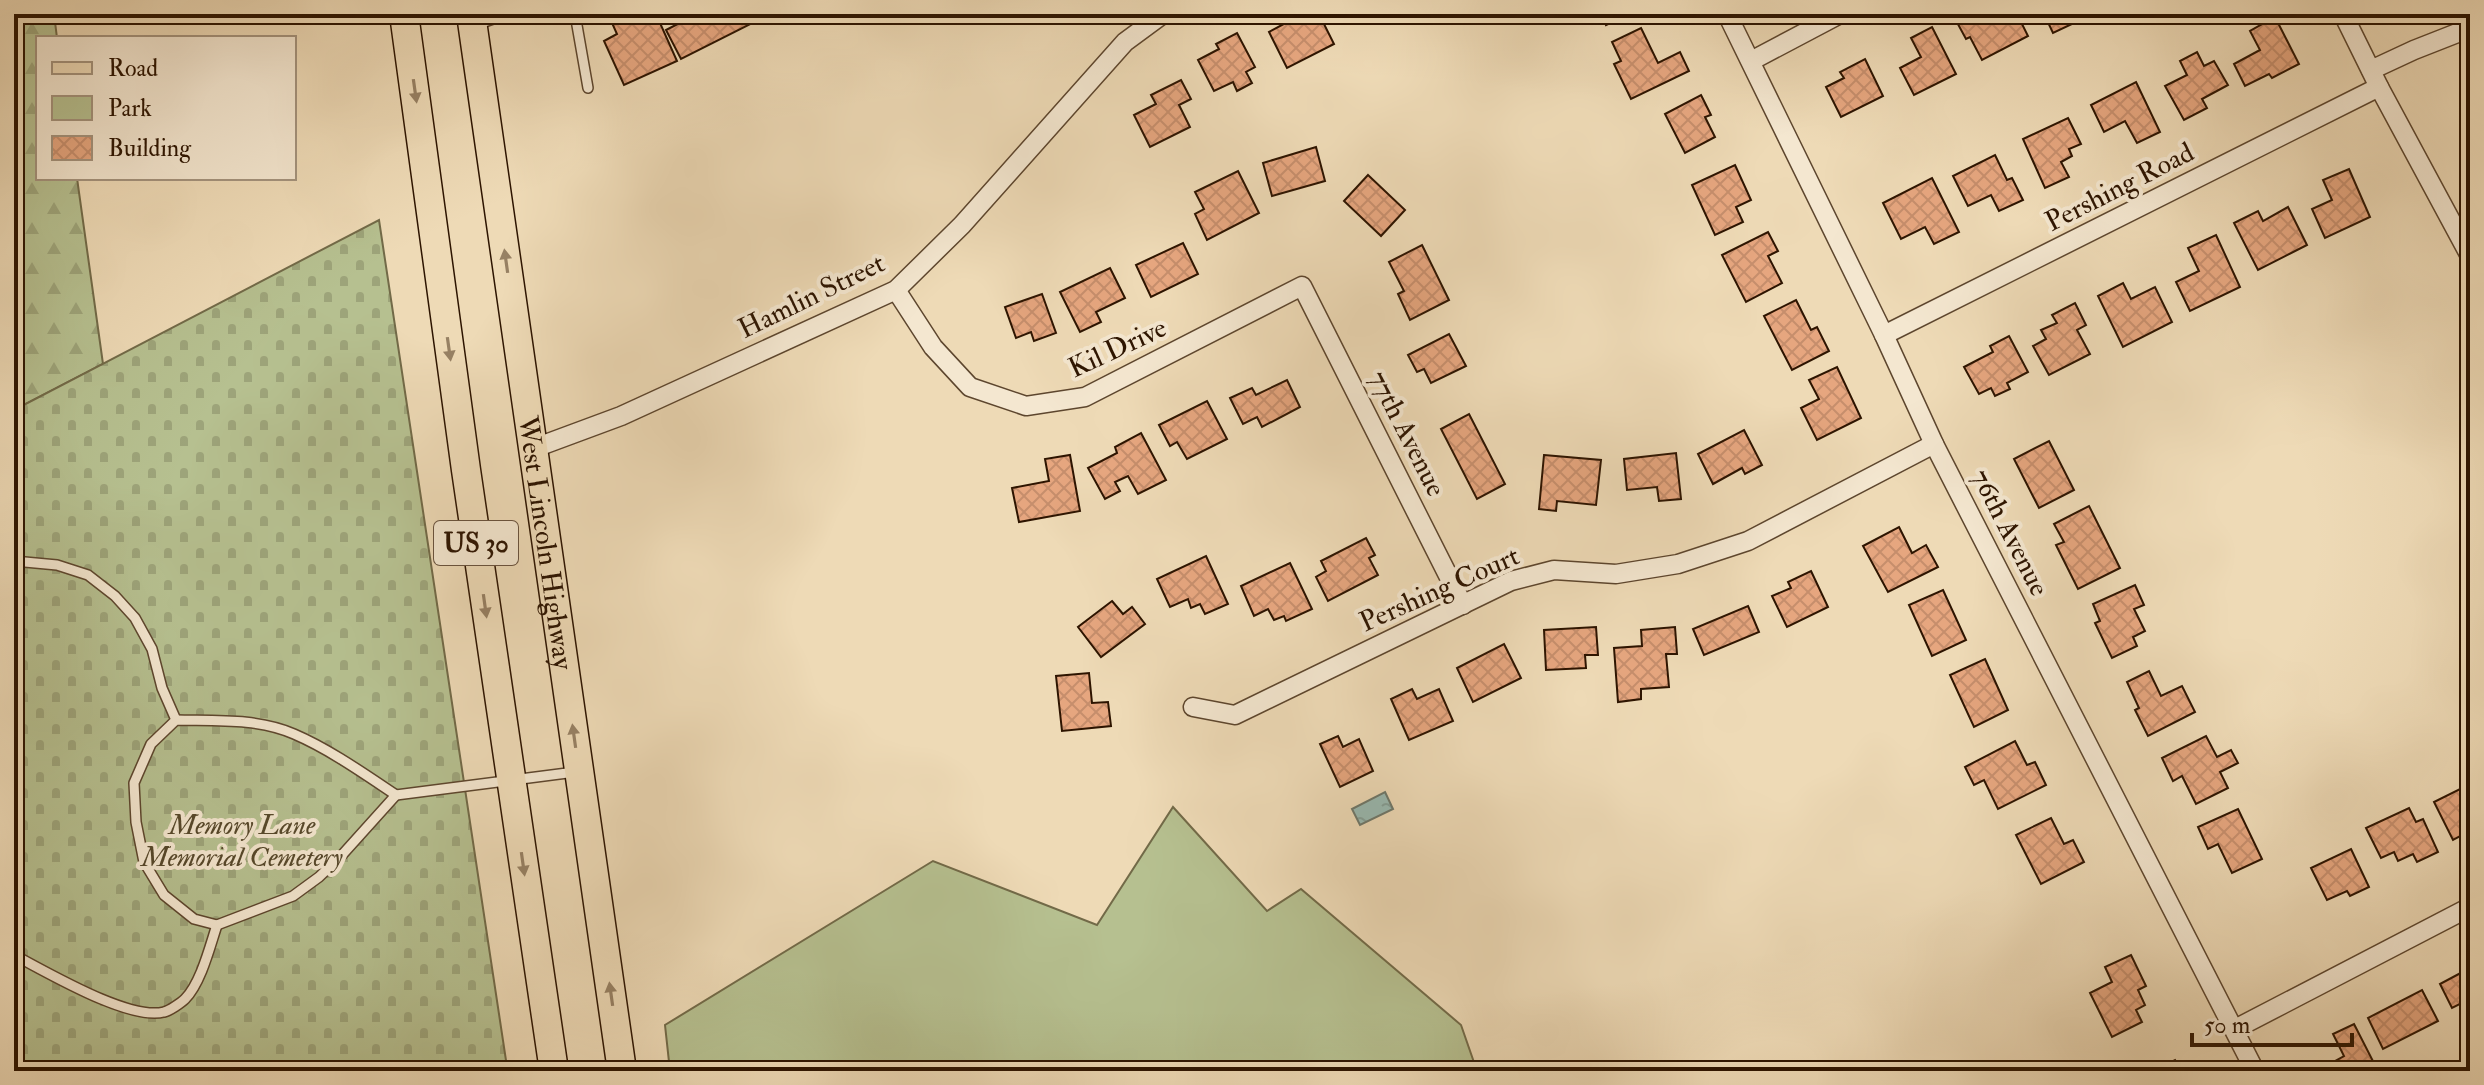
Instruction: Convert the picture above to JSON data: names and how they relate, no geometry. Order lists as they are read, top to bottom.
{
  "streets": {
    "main road": ["US 30", "West Lincoln Highway"],
    "street": [
      "Pershing Road",
      "Hamlin Street",
      "Kil Drive",
      "77th Avenue",
      "76th Avenue",
      "Pershing Court"
    ]
  },
  "crossings": [
    ["Pershing Road", "76th Avenue"],
    ["Hamlin Street", "Kil Drive"],
    ["Hamlin Street", "West Lincoln Highway"],
    ["Kil Drive", "77th Avenue"],
    ["77th Avenue", "Pershing Court"],
    ["76th Avenue", "Pershing Court"]
  ],
  "parks": ["Memory Lane Memorial Cemetery"],
  "legend": ["Road", "Park", "Building"],
  "scale_bar": "50 m"
}
